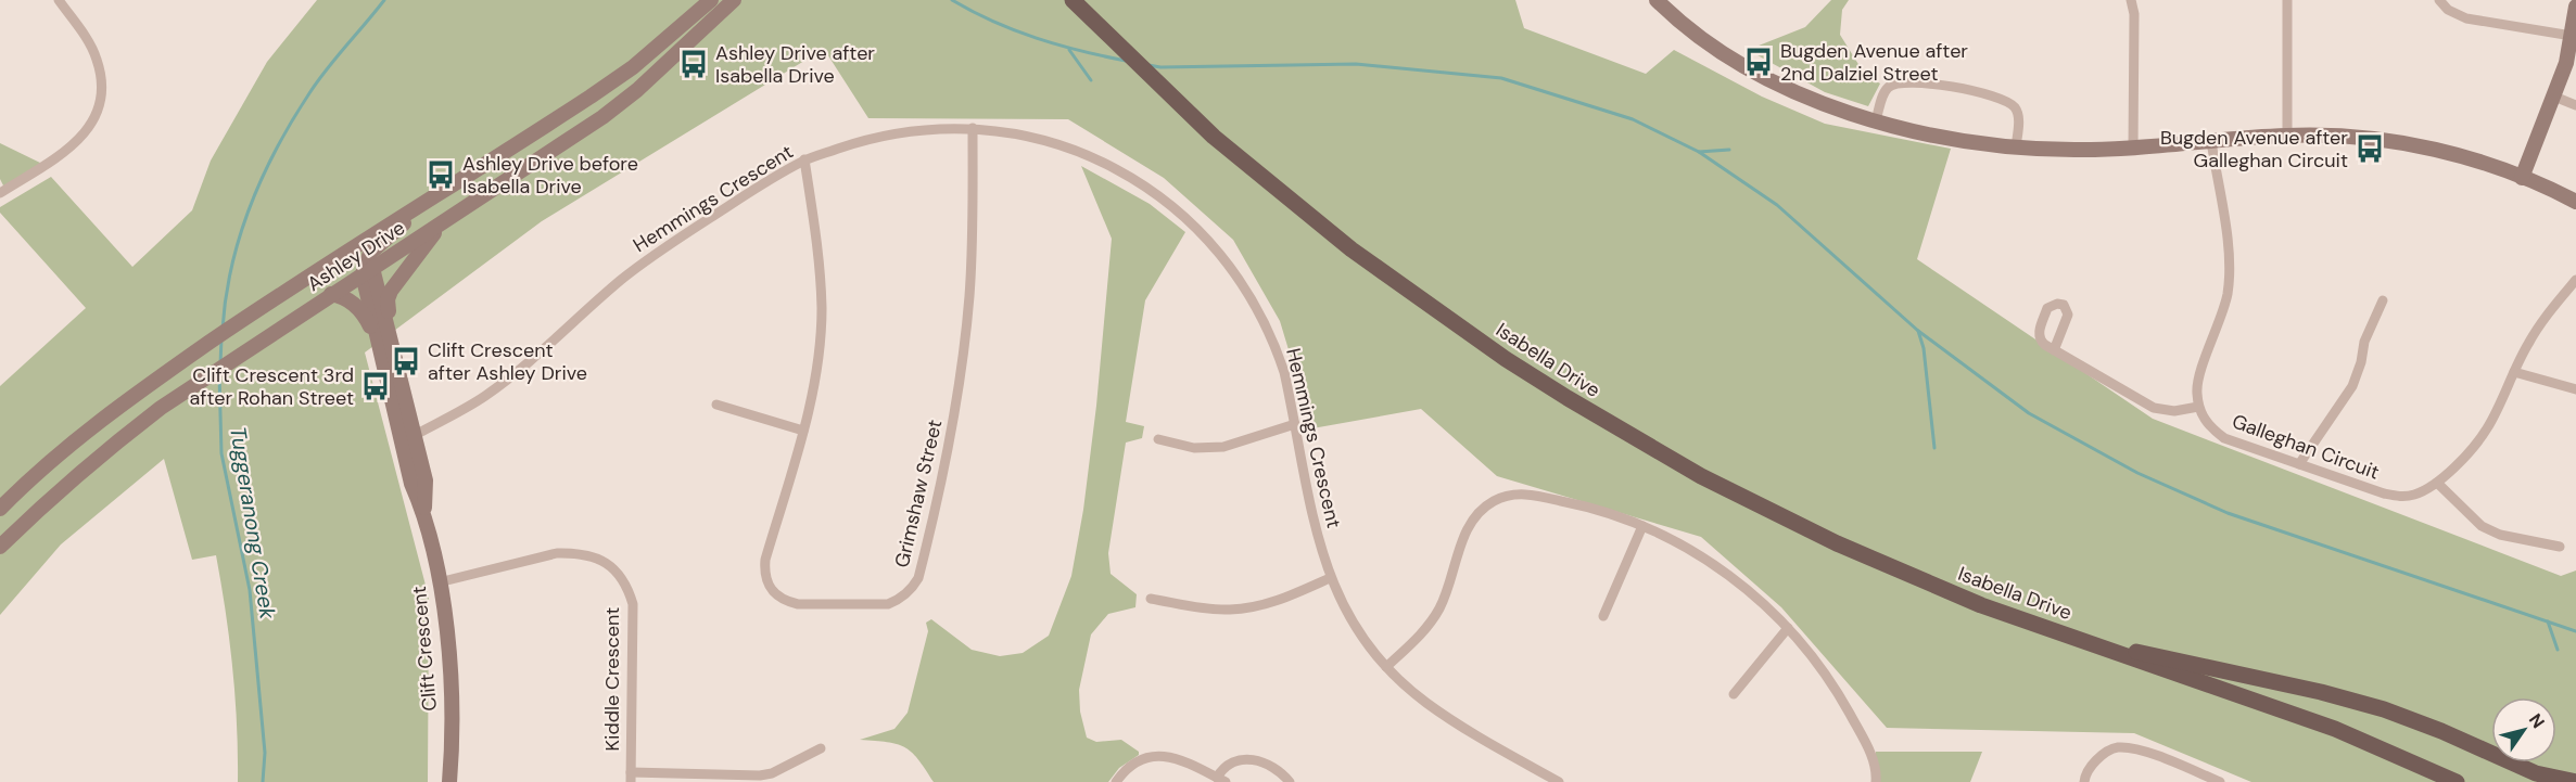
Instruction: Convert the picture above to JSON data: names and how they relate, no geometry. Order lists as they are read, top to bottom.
{
  "streets": {
    "main road": ["Ashley Drive", "Isabella Drive", "Clift Crescent"],
    "street": [
      "Hemmings Crescent",
      "Galleghan Circuit",
      "Grimshaw Street",
      "Kiddle Crescent"
    ]
  },
  "crossings": [
    ["Hemmings Crescent", "Grimshaw Street"],
    ["Hemmings Crescent", "Clift Crescent"],
    ["Ashley Drive", "Clift Crescent"],
    ["Clift Crescent", "Kiddle Crescent"]
  ],
  "water": ["Tuggeranong Creek"],
  "places": {
    "bus stop": [
      "Bugden Avenue after 2nd Dalziel Street",
      "Ashley Drive after Isabella Drive",
      "Bugden Avenue after Galleghan Circuit",
      "Ashley Drive before Isabella Drive",
      "Clift Crescent after Ashley Drive",
      "Clift Crescent 3rd after Rohan Street"
    ]
  },
  "north": "top right"
}
